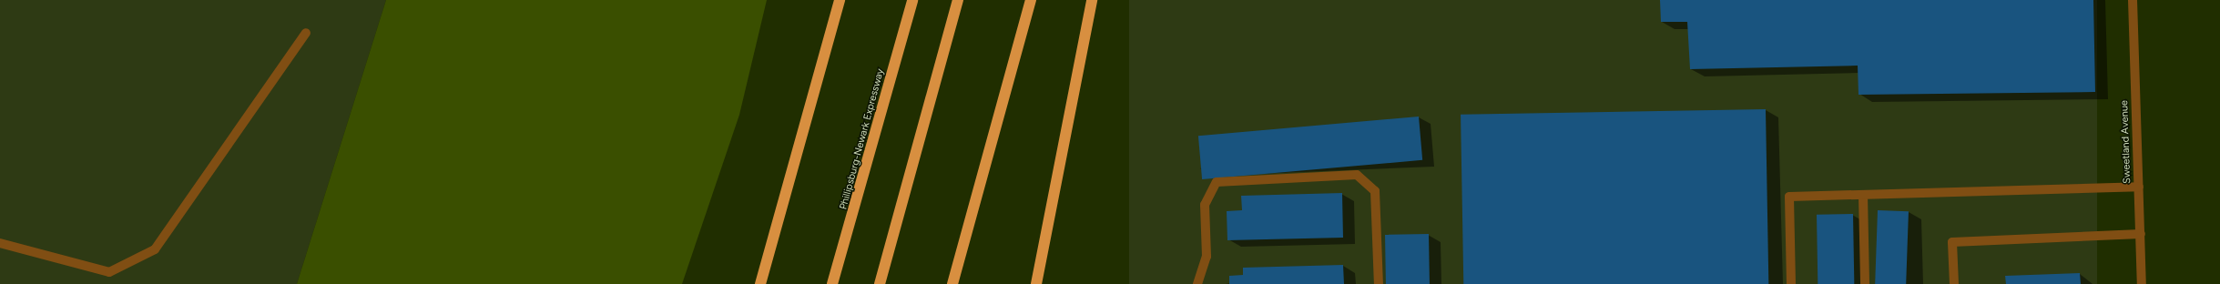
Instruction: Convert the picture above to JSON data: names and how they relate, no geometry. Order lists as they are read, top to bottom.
{
  "streets": {
    "highway": ["Phillipsburg-Newark Expressway"],
    "street": ["Sweetland Avenue"]
  }
}
